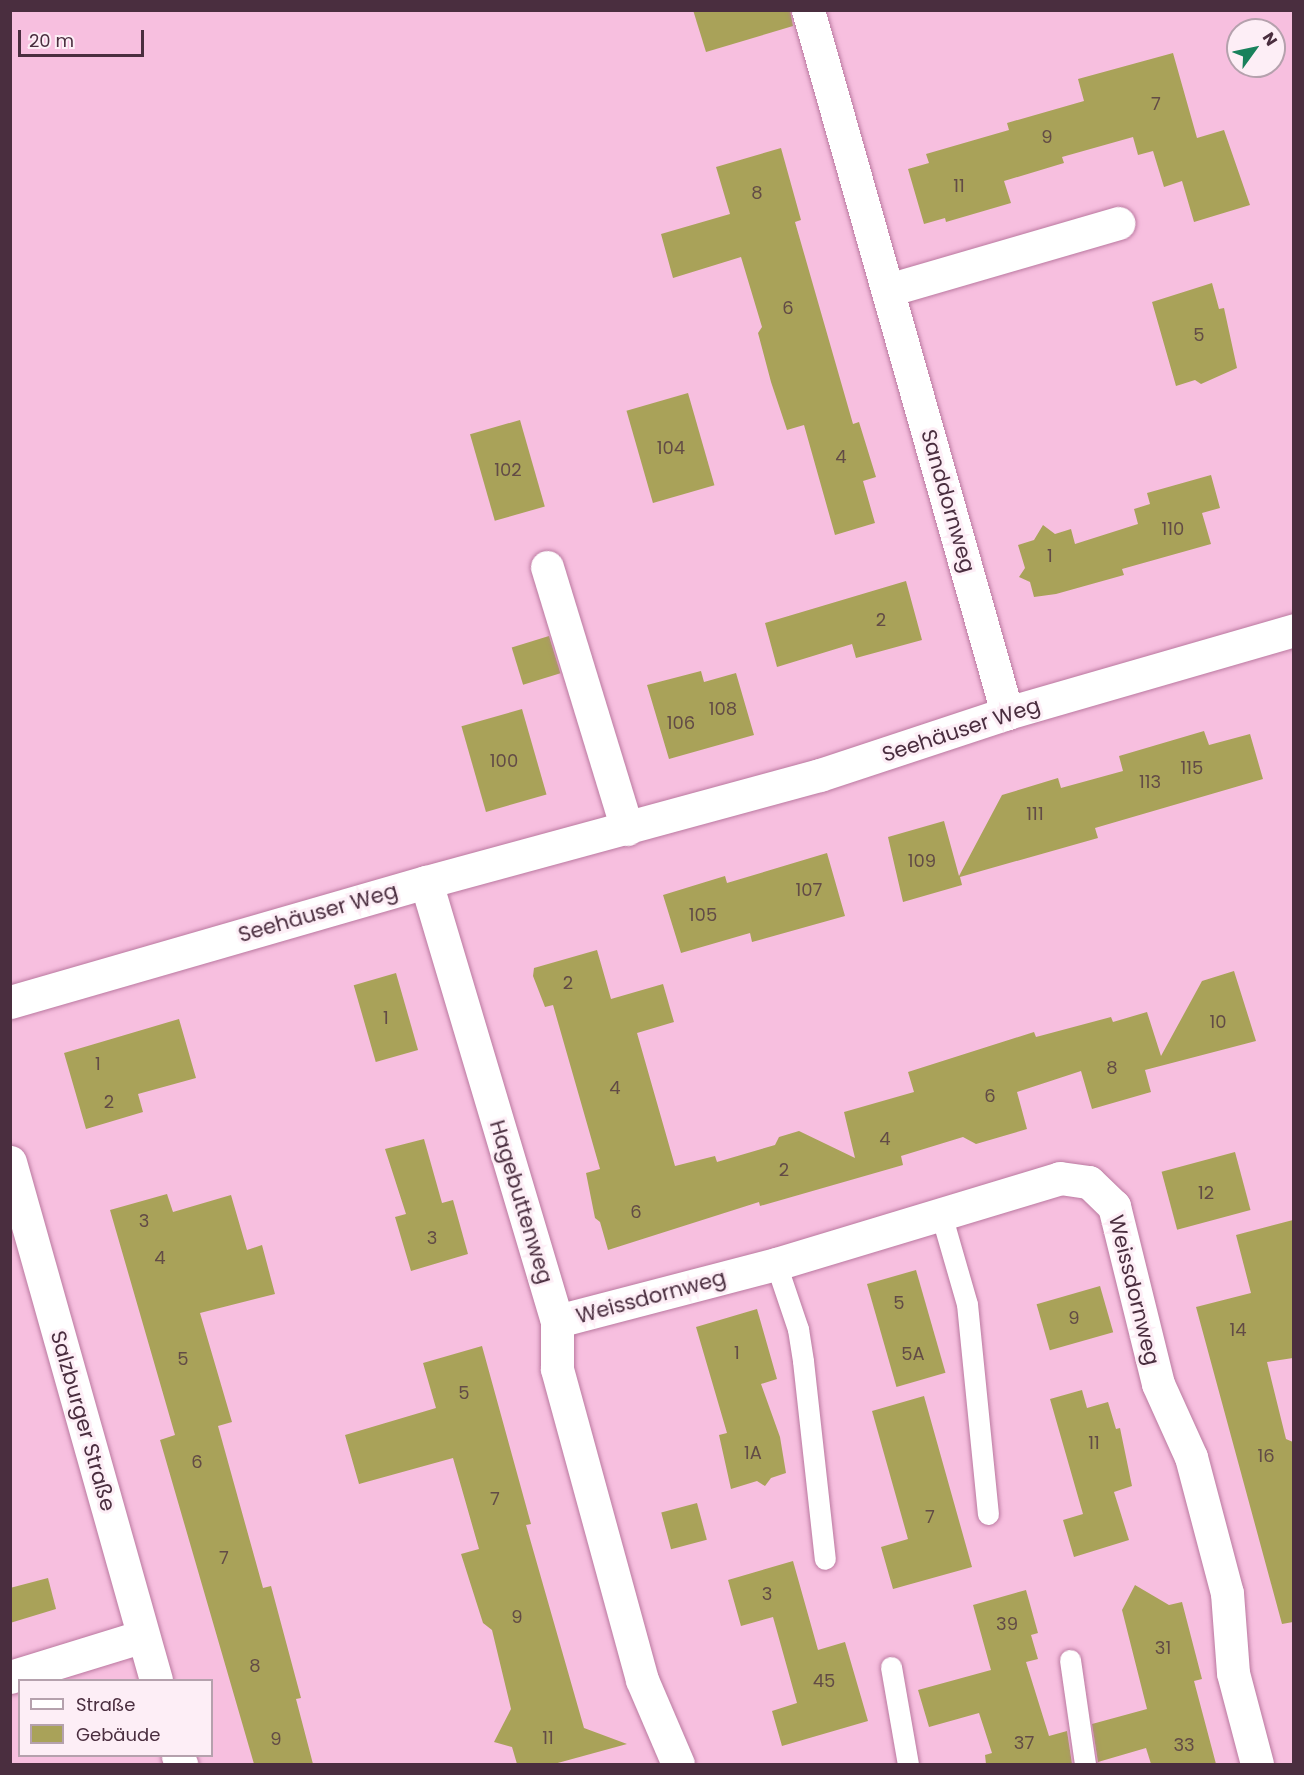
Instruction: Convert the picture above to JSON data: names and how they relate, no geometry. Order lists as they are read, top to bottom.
{
  "streets": {
    "street": [
      "Sanddornweg",
      "Seehäuser Weg",
      "Hagebuttenweg",
      "Weissdornweg",
      "Salzburger Straße"
    ]
  },
  "crossings": [
    ["Sanddornweg", "Seehäuser Weg"],
    ["Seehäuser Weg", "Hagebuttenweg"],
    ["Hagebuttenweg", "Weissdornweg"]
  ],
  "house_numbers": [
    "7",
    "9",
    "11",
    "8",
    "6",
    "5",
    "104",
    "4",
    "102",
    "110",
    "1",
    "2",
    "108",
    "106",
    "100",
    "115",
    "113",
    "111",
    "109",
    "107",
    "105",
    "2",
    "1",
    "10",
    "1",
    "8",
    "4",
    "6",
    "2",
    "4",
    "2",
    "12",
    "6",
    "3",
    "3",
    "4",
    "5",
    "9",
    "14",
    "1",
    "5A",
    "5",
    "5",
    "11",
    "1A",
    "16",
    "6",
    "7",
    "7",
    "7",
    "3",
    "9",
    "39",
    "31",
    "8",
    "45",
    "11",
    "9",
    "37",
    "33"
  ],
  "legend": ["Straße", "Gebäude"],
  "scale_bar": "20 m",
  "north": "top right"
}
